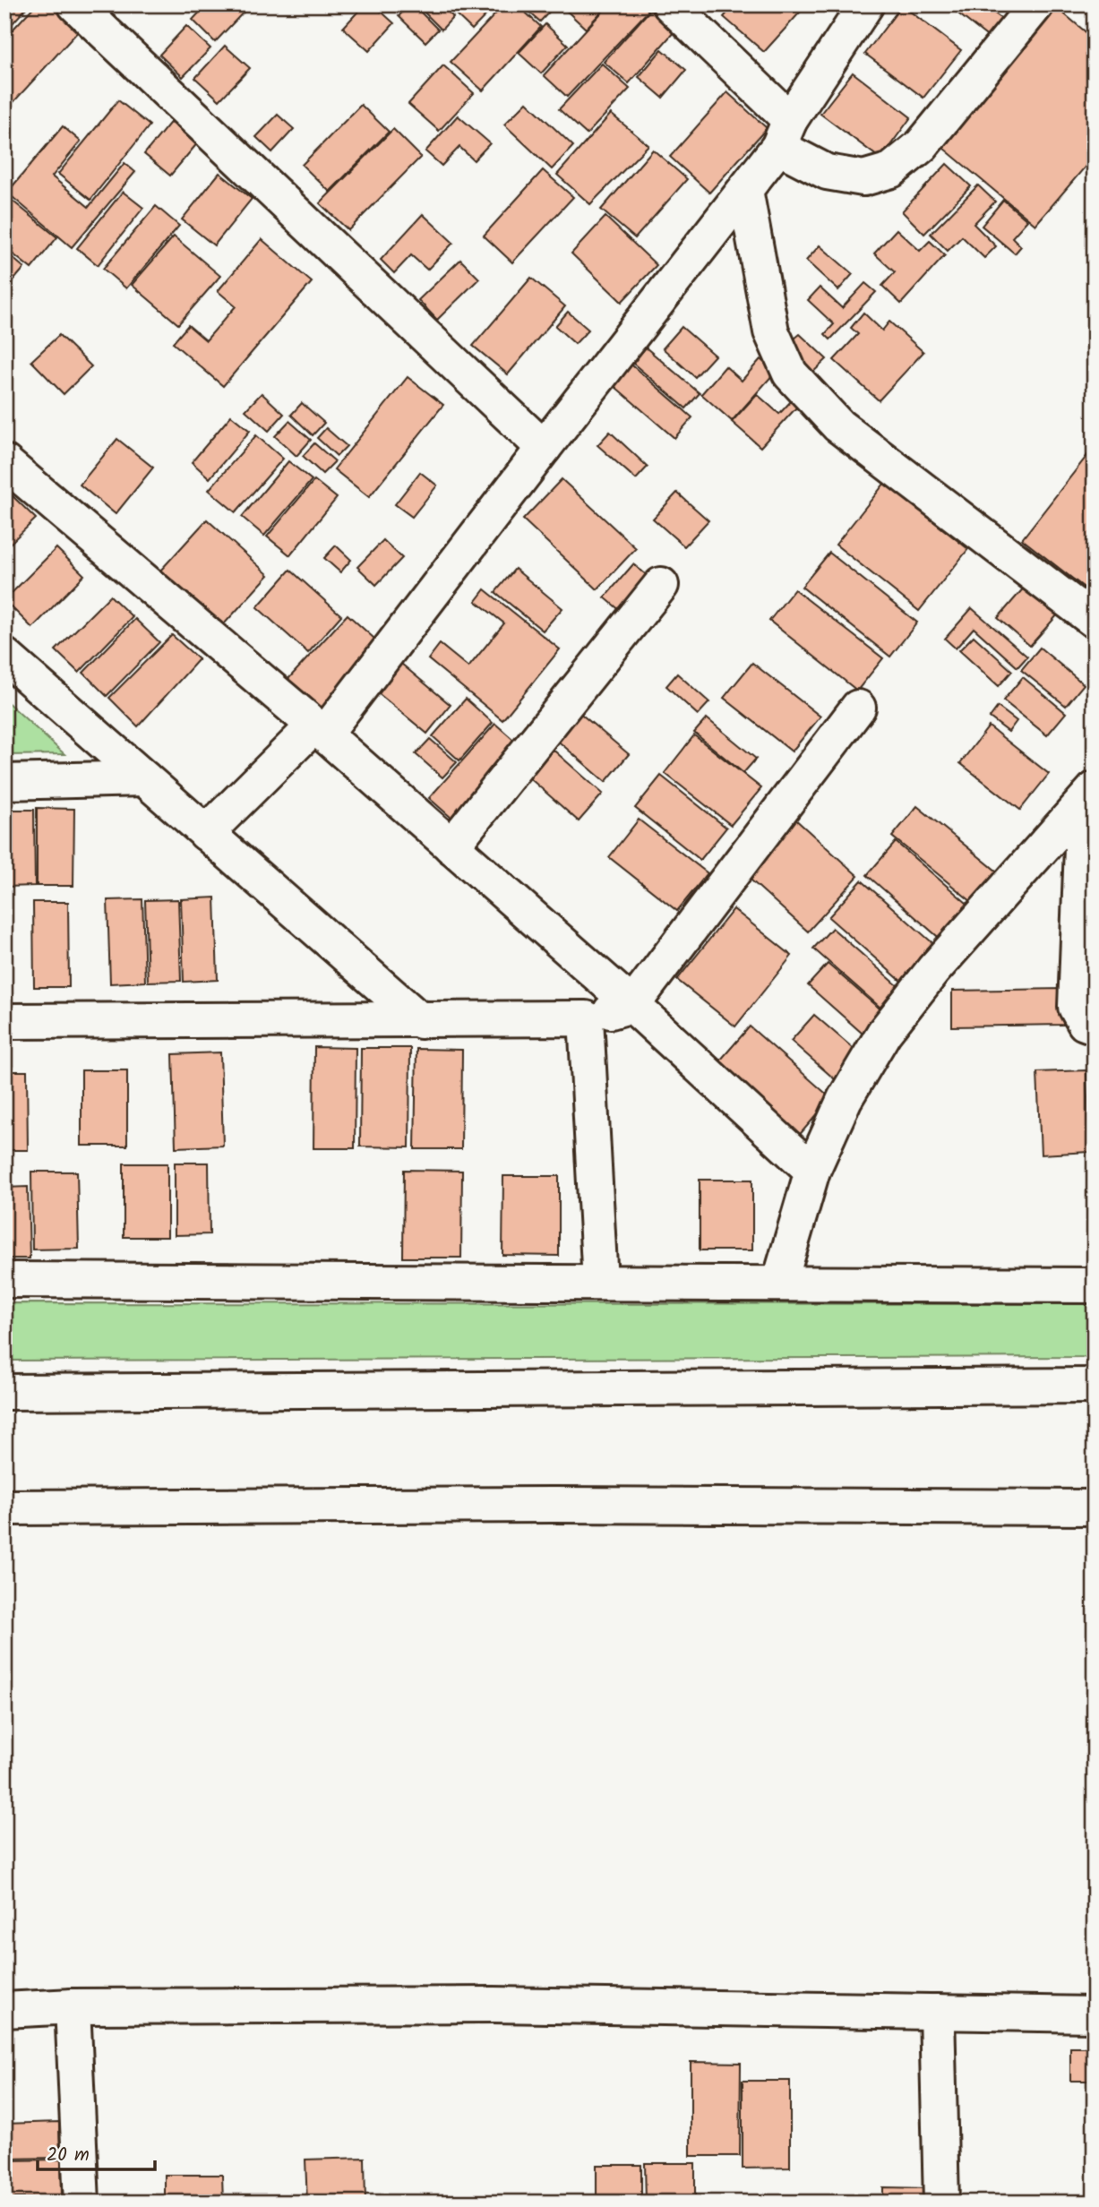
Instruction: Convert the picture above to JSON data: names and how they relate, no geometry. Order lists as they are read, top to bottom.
{
  "scale_bar": "20 m"
}
